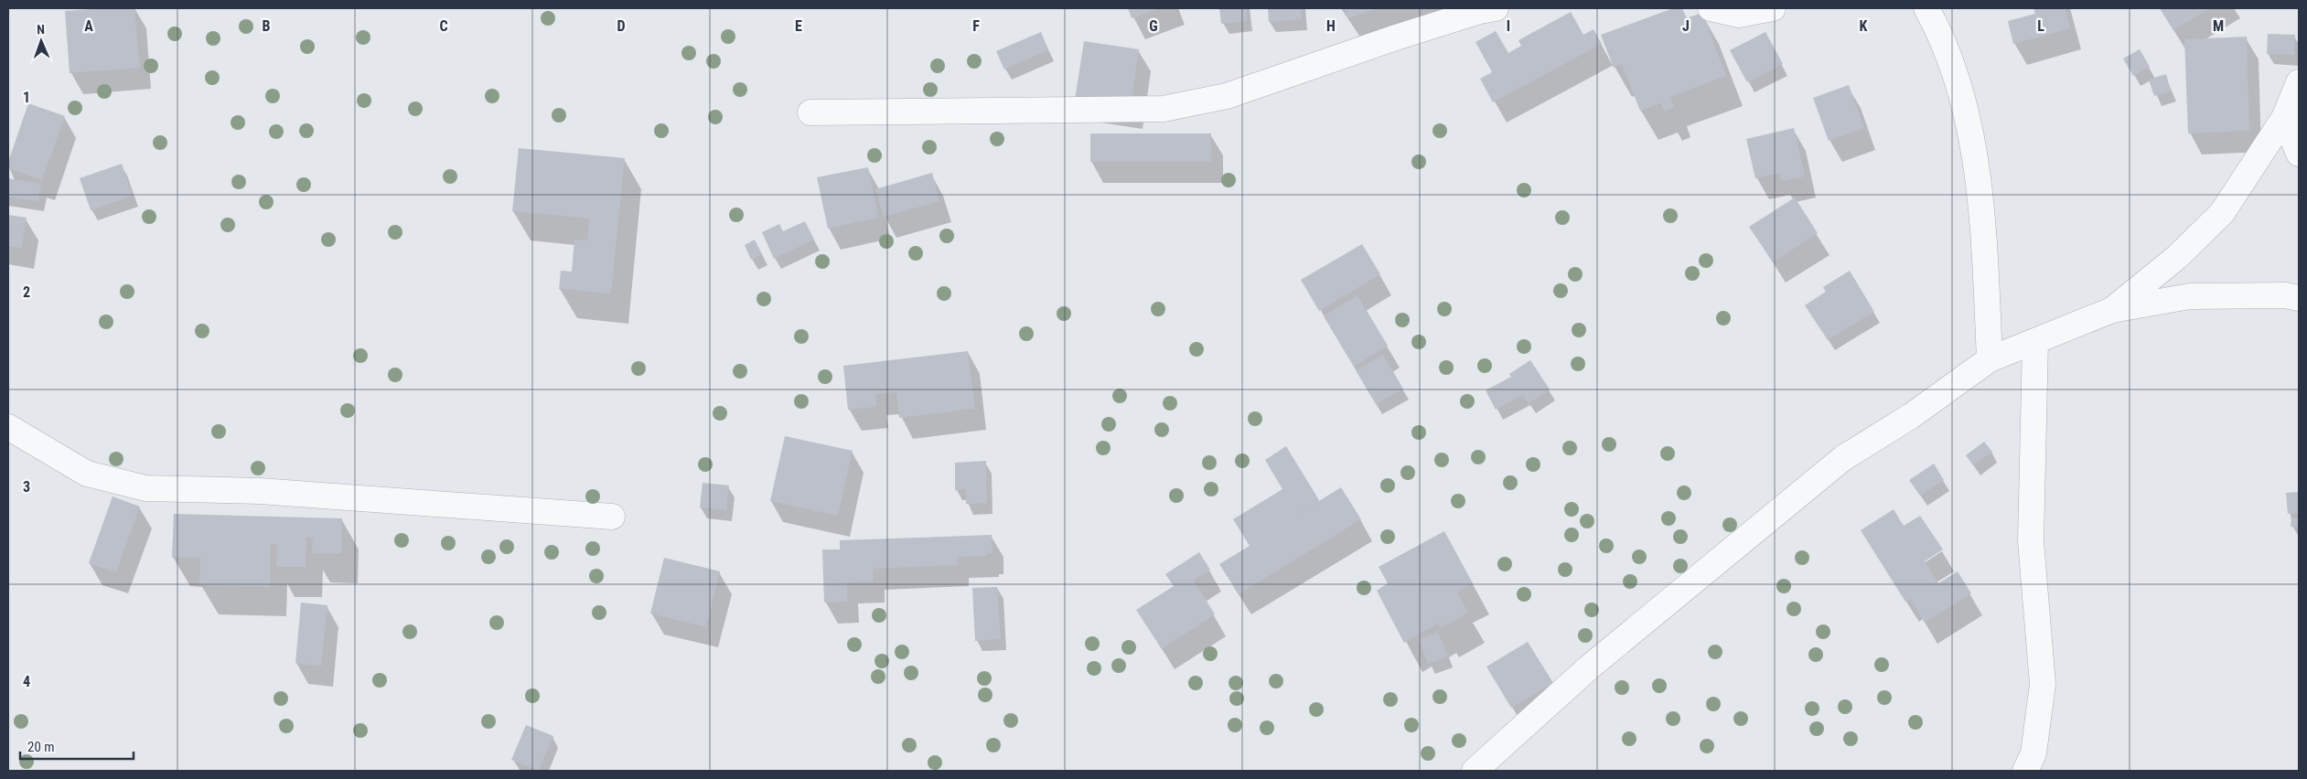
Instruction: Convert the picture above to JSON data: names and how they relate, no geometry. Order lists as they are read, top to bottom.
{
  "scale_bar": "20 m",
  "north": "top",
  "grid": {
    "columns": [
      "A",
      "B",
      "C",
      "D",
      "E",
      "F",
      "G",
      "H",
      "I",
      "J",
      "K",
      "L",
      "M"
    ],
    "rows": [
      "1",
      "2",
      "3",
      "4"
    ]
  }
}
